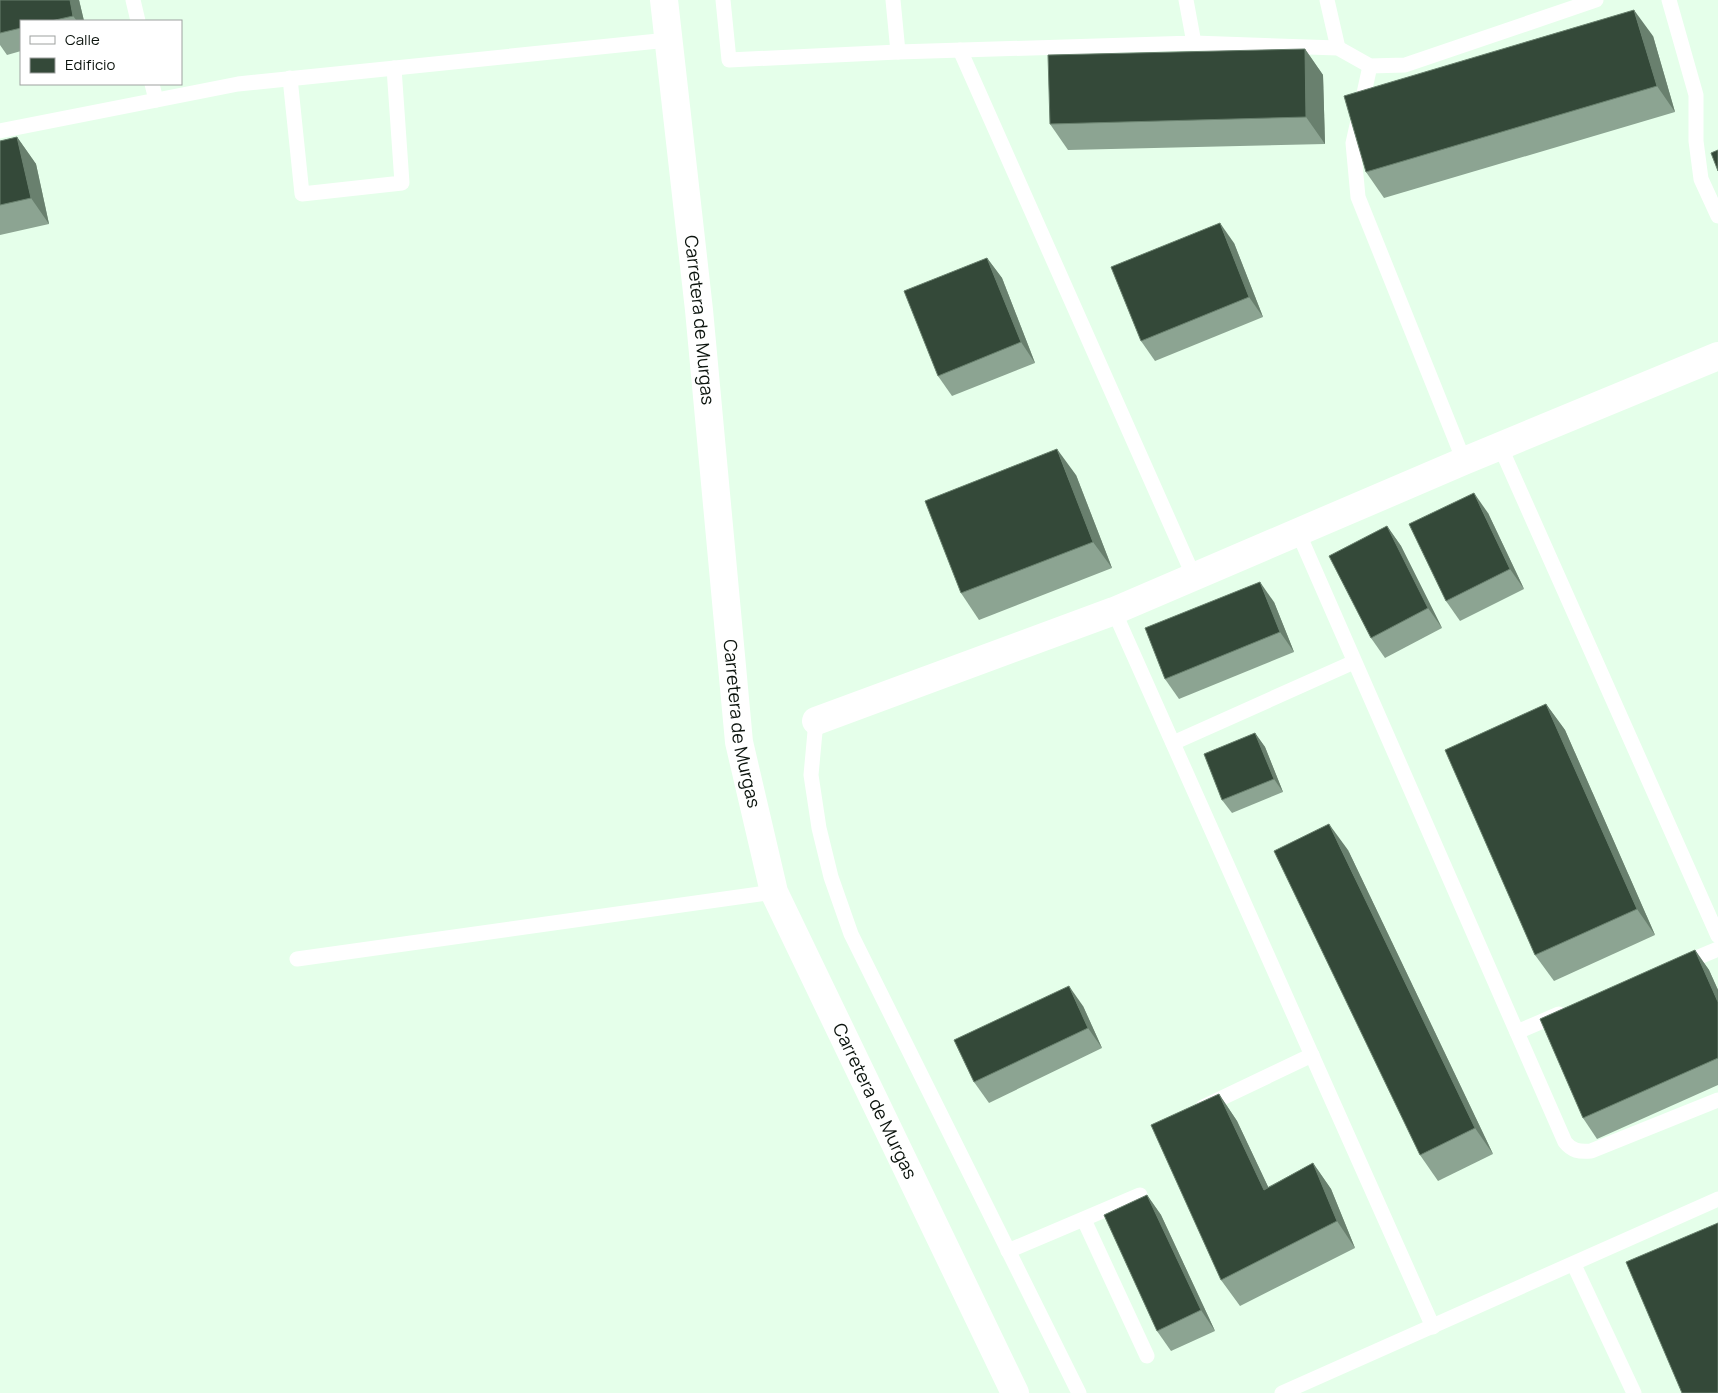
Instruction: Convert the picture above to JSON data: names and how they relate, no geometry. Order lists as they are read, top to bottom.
{
  "streets": {
    "street": ["Carretera de Murgas"]
  },
  "legend": ["Calle", "Edificio"]
}
